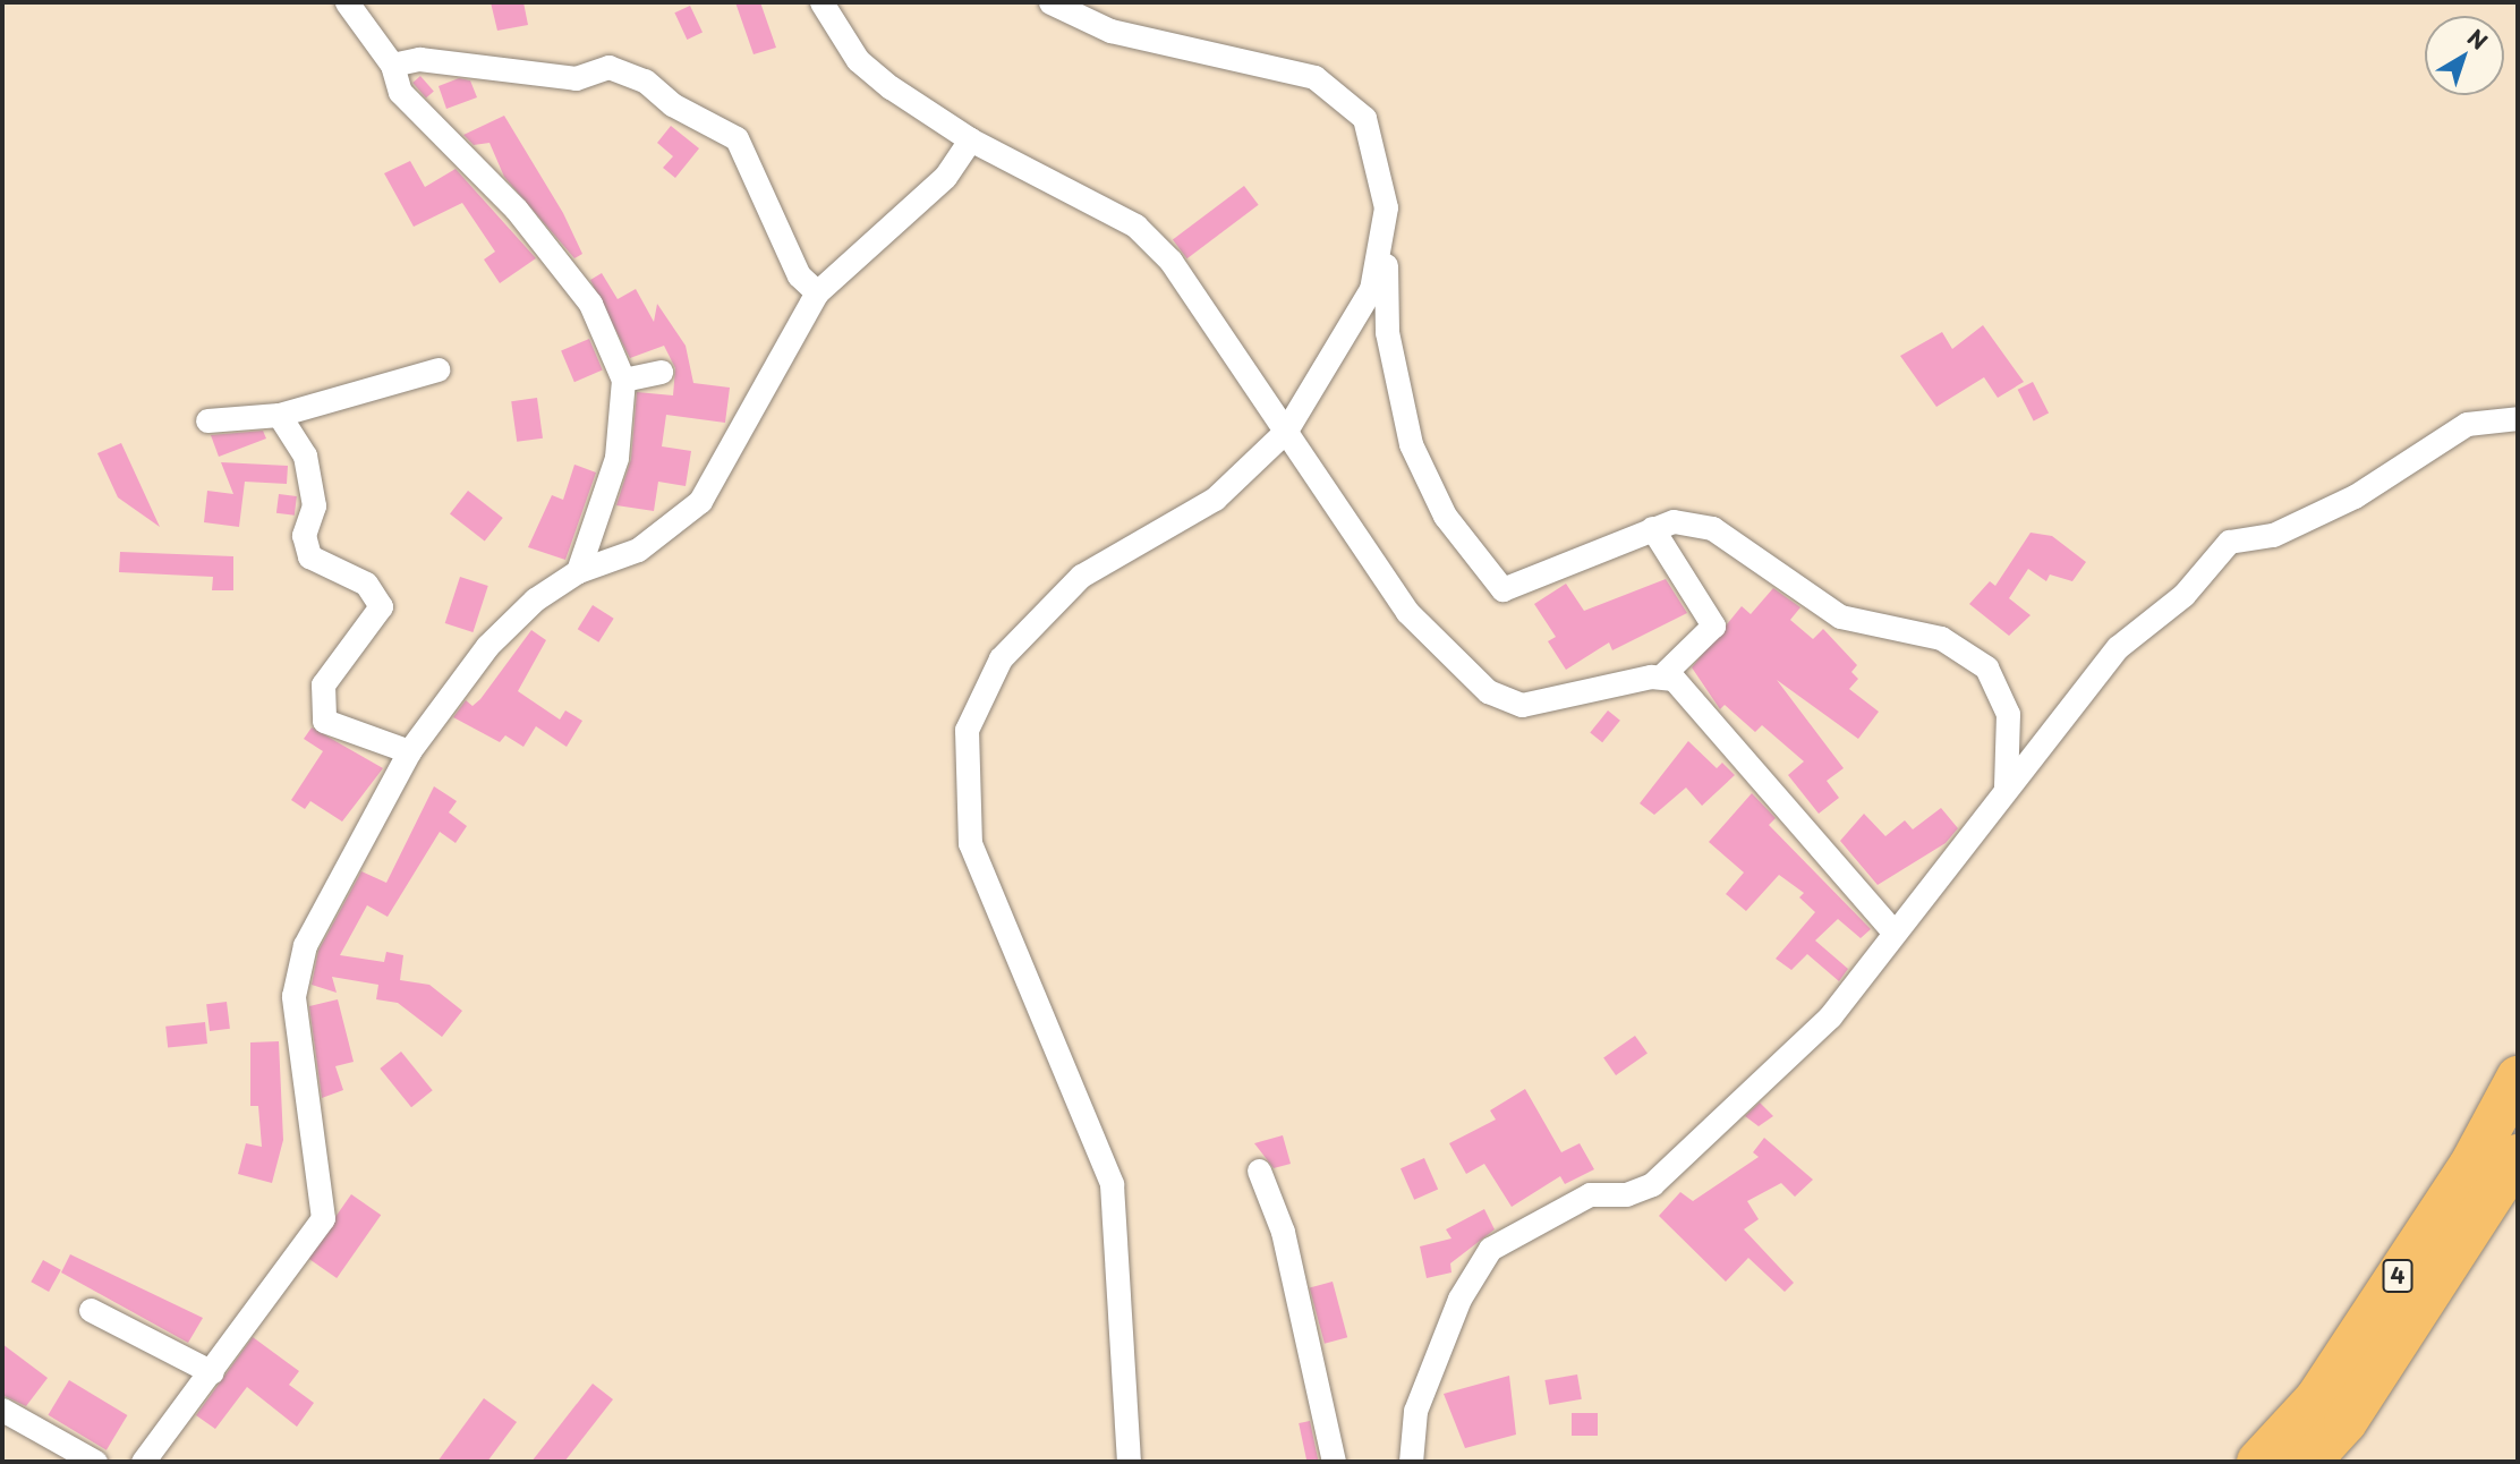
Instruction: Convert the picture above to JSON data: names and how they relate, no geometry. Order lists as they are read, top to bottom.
{
  "streets": {
    "highway": ["4"]
  },
  "north": "top right"
}
